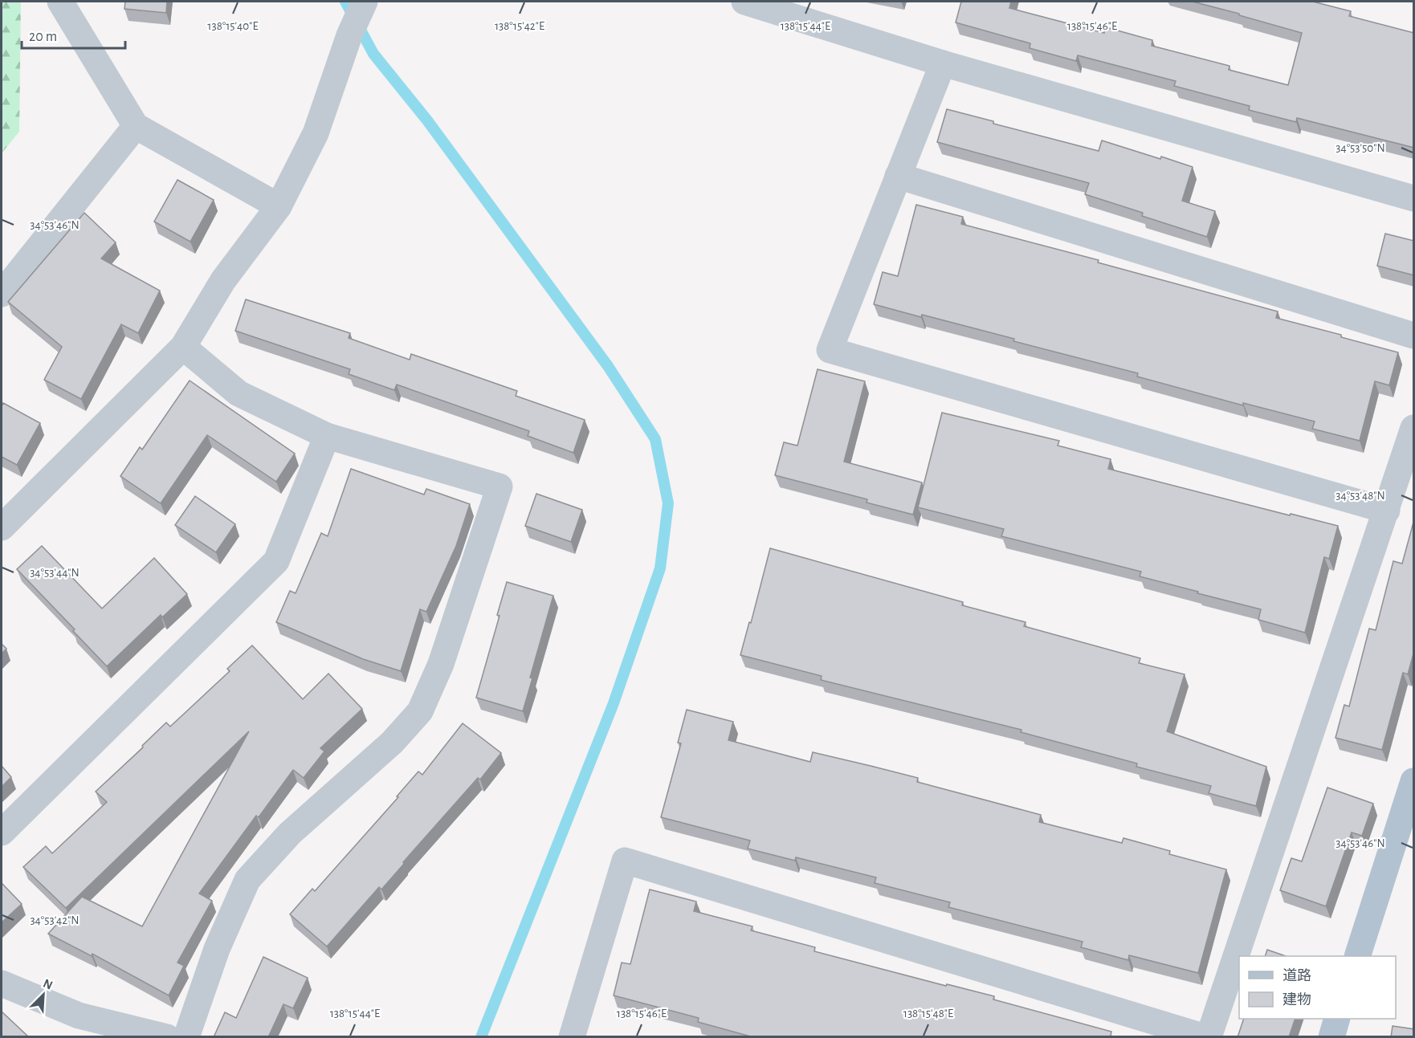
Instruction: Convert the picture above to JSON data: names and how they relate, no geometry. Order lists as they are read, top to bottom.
{
  "legend": ["道路", "建物"],
  "scale_bar": "20 m",
  "north": "top right",
  "coordinates": [
    "138°15'40\"E",
    "138°15'42\"E",
    "138°15'44\"E",
    "138°15'46\"E",
    "34°53'50\"N",
    "34°53'46\"N",
    "34°53'48\"N",
    "34°53'44\"N",
    "34°53'42\"N",
    "138°15'48\"E"
  ]
}
